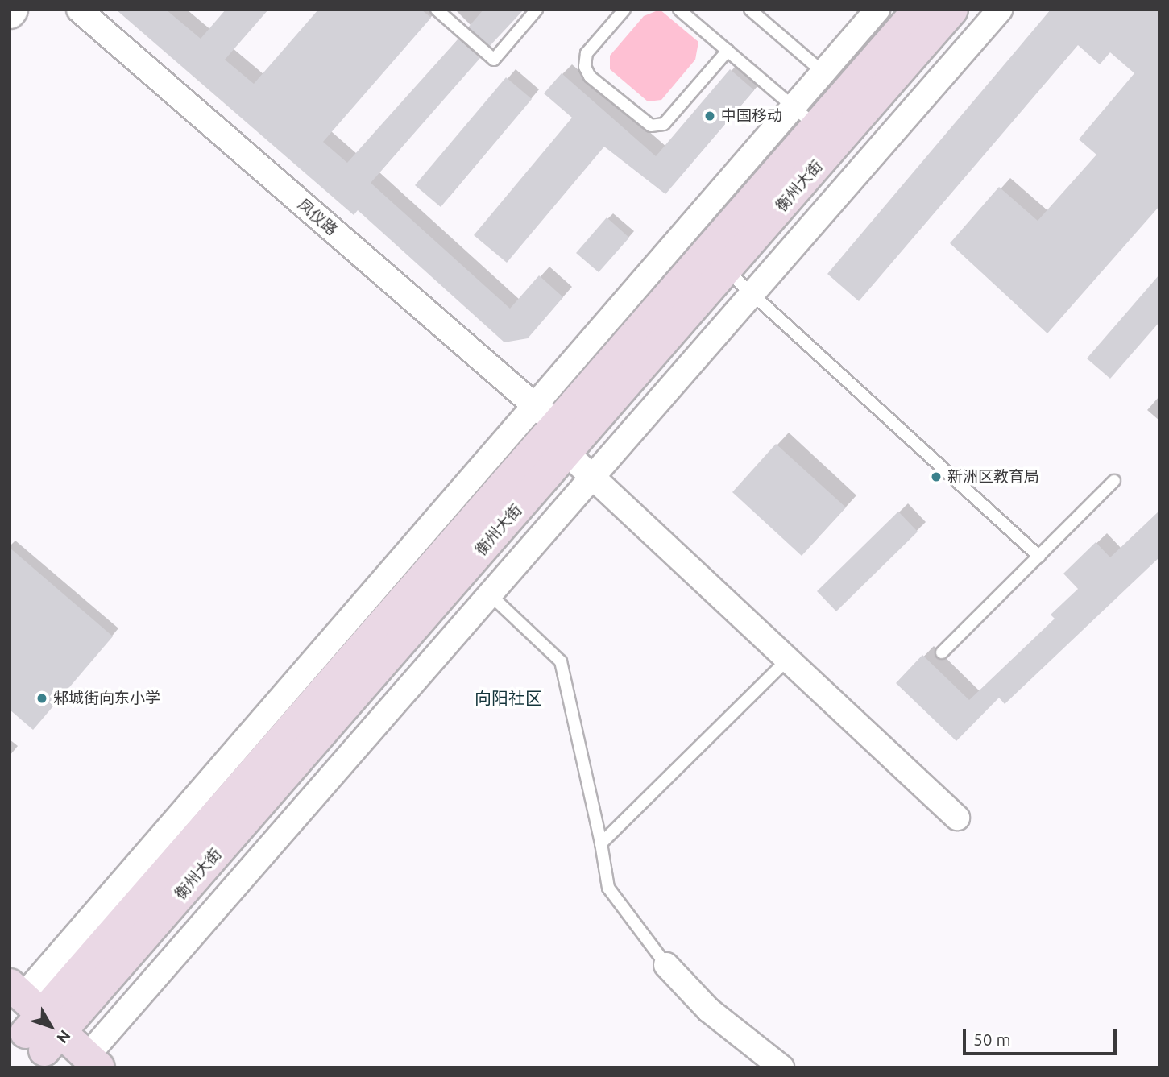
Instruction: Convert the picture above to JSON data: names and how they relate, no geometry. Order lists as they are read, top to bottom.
{
  "streets": {
    "main road": ["衡州大街"],
    "street": ["凤仪路"]
  },
  "crossings": [
    ["衡州大街", "凤仪路"]
  ],
  "districts": ["向阳社区"],
  "places": ["中国移动", "新洲区教育局", "邾城街向东小学"],
  "scale_bar": "50 m",
  "north": "bottom right"
}
